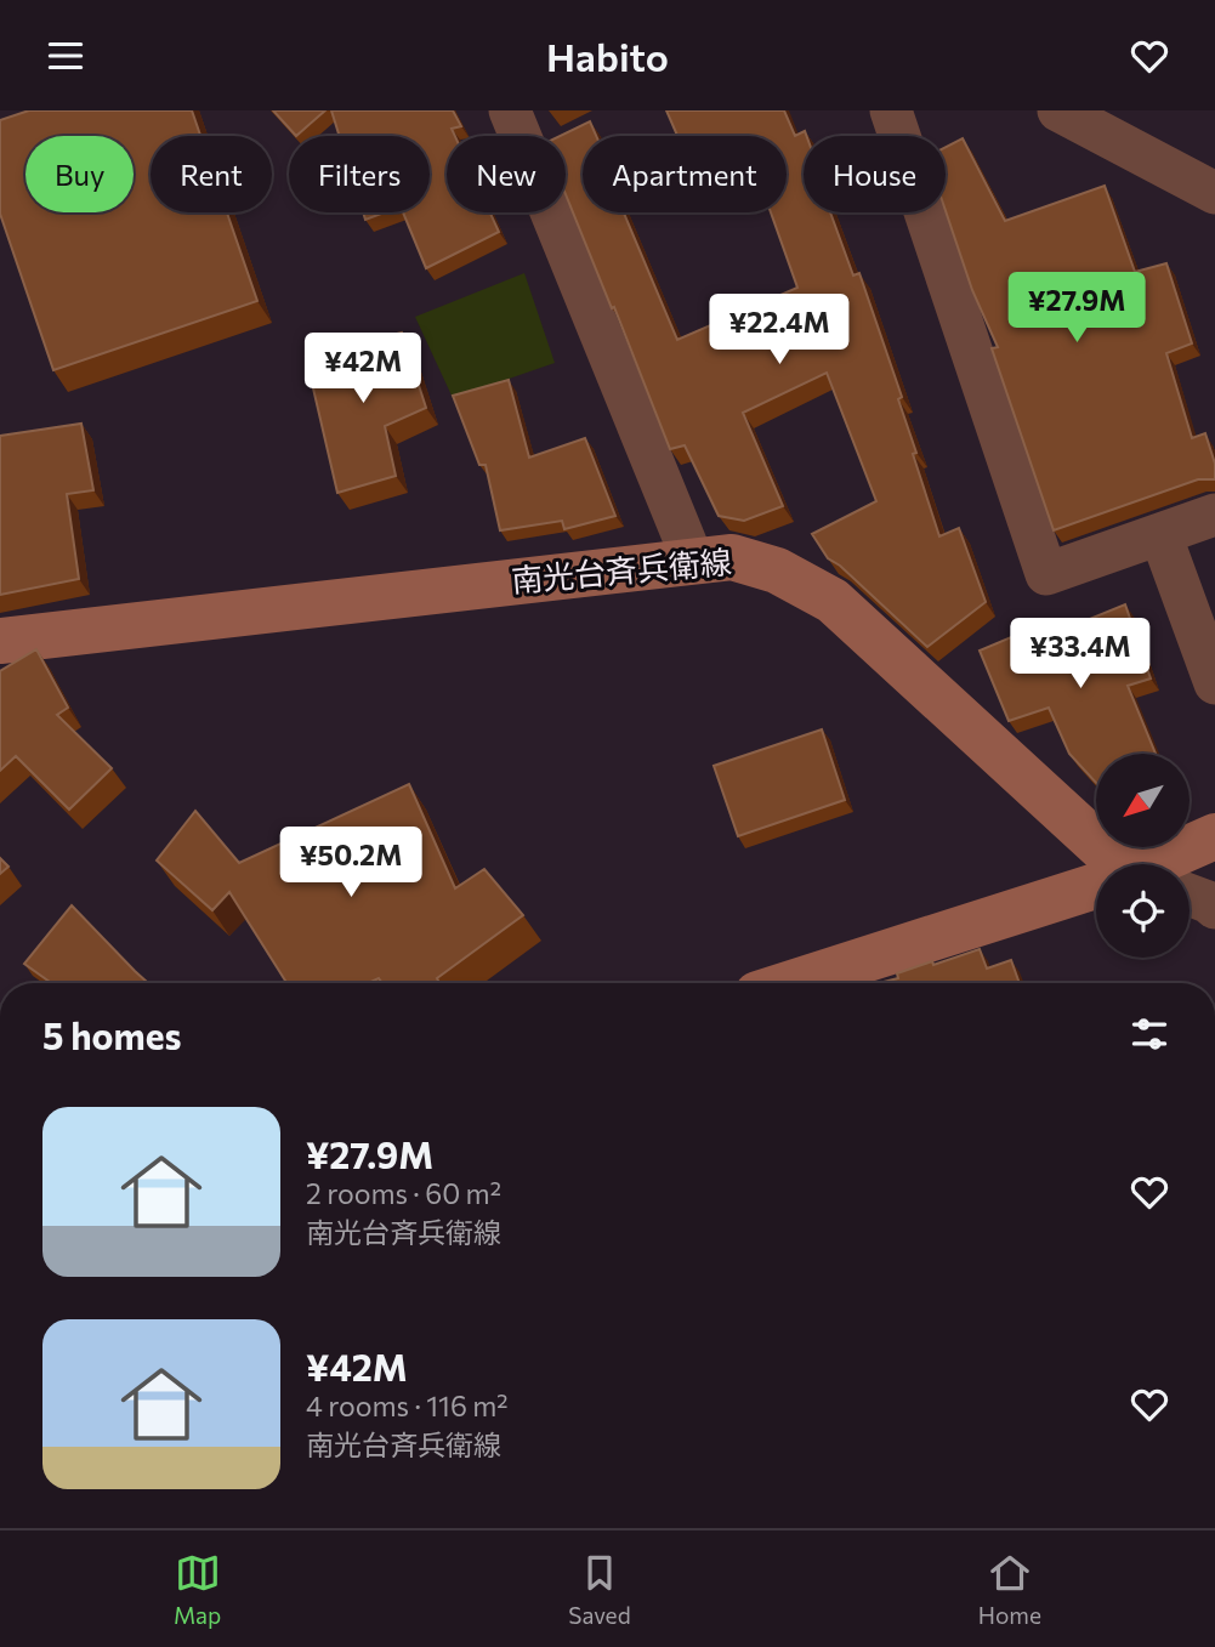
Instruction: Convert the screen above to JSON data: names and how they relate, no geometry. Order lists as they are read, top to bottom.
{
  "streets": {
    "street": ["南光台斉兵衛線"]
  },
  "north": "bottom left",
  "page": {
    "header": "Habito",
    "chip": [
      "Buy",
      "Rent",
      "Filters",
      "New",
      "Apartment",
      "House"
    ],
    "price": [
      "¥27.9M",
      "¥22.4M",
      "¥42M",
      "¥33.4M",
      "¥50.2M"
    ],
    "heading": "5 homes",
    "list": [
      {
        "name": "¥27.9M",
        "note": "2 rooms · 60 m² · 南光台斉兵衛線"
      },
      {
        "name": "¥42M",
        "note": "4 rooms · 116 m² · 南光台斉兵衛線"
      }
    ],
    "tabs": ["Map", "Saved", "Home"]
  }
}
